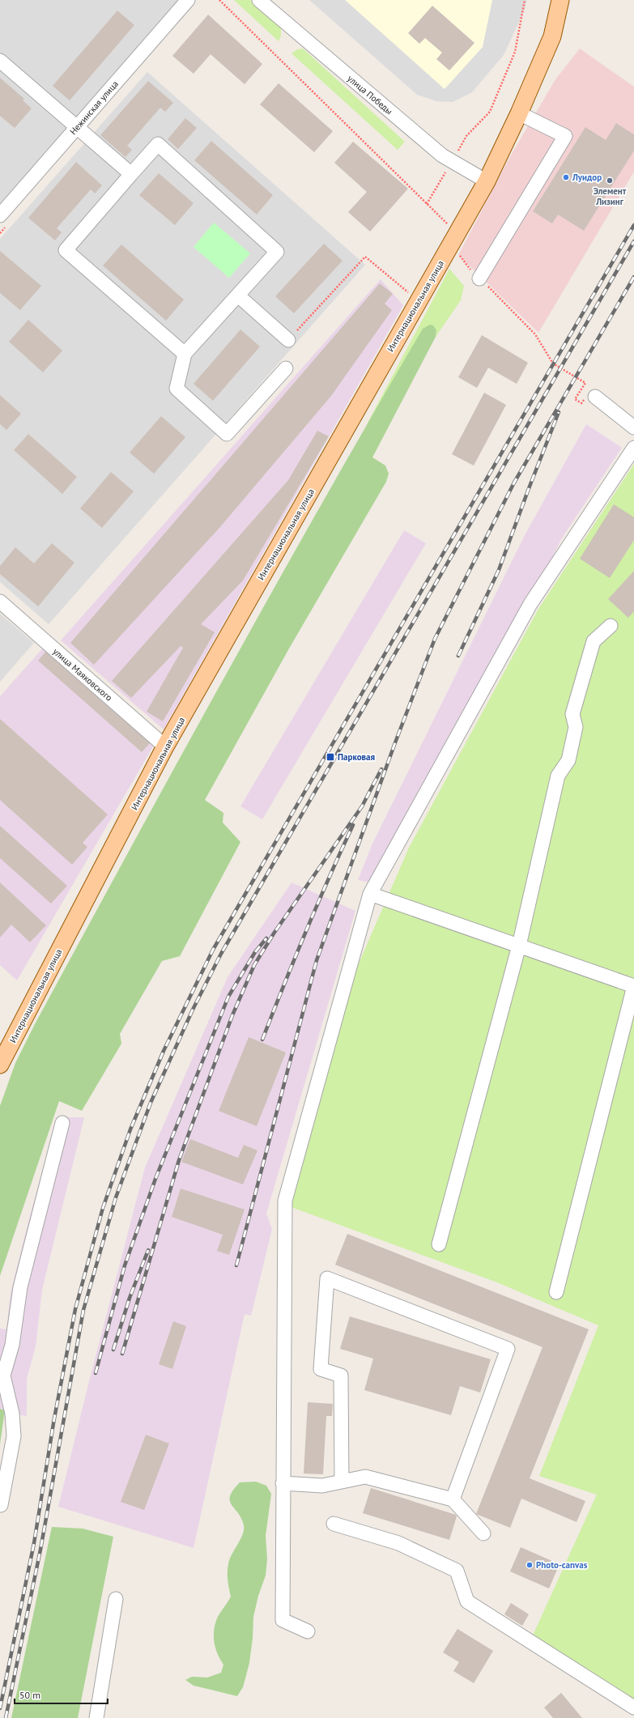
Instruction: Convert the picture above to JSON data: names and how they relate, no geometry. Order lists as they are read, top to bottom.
{
  "streets": {
    "main road": ["Интернациональная улица"],
    "street": ["улица Победы", "Нежинская улица", "улица Маяковского"]
  },
  "crossings": [
    ["улица Победы", "Интернациональная улица"],
    ["Интернациональная улица", "улица Маяковского"]
  ],
  "places": {
    "other": ["Луидор", "Элемент Лизинг", "Photo-canvas"],
    "transit": ["Парковая"]
  },
  "scale_bar": "50 m"
}
